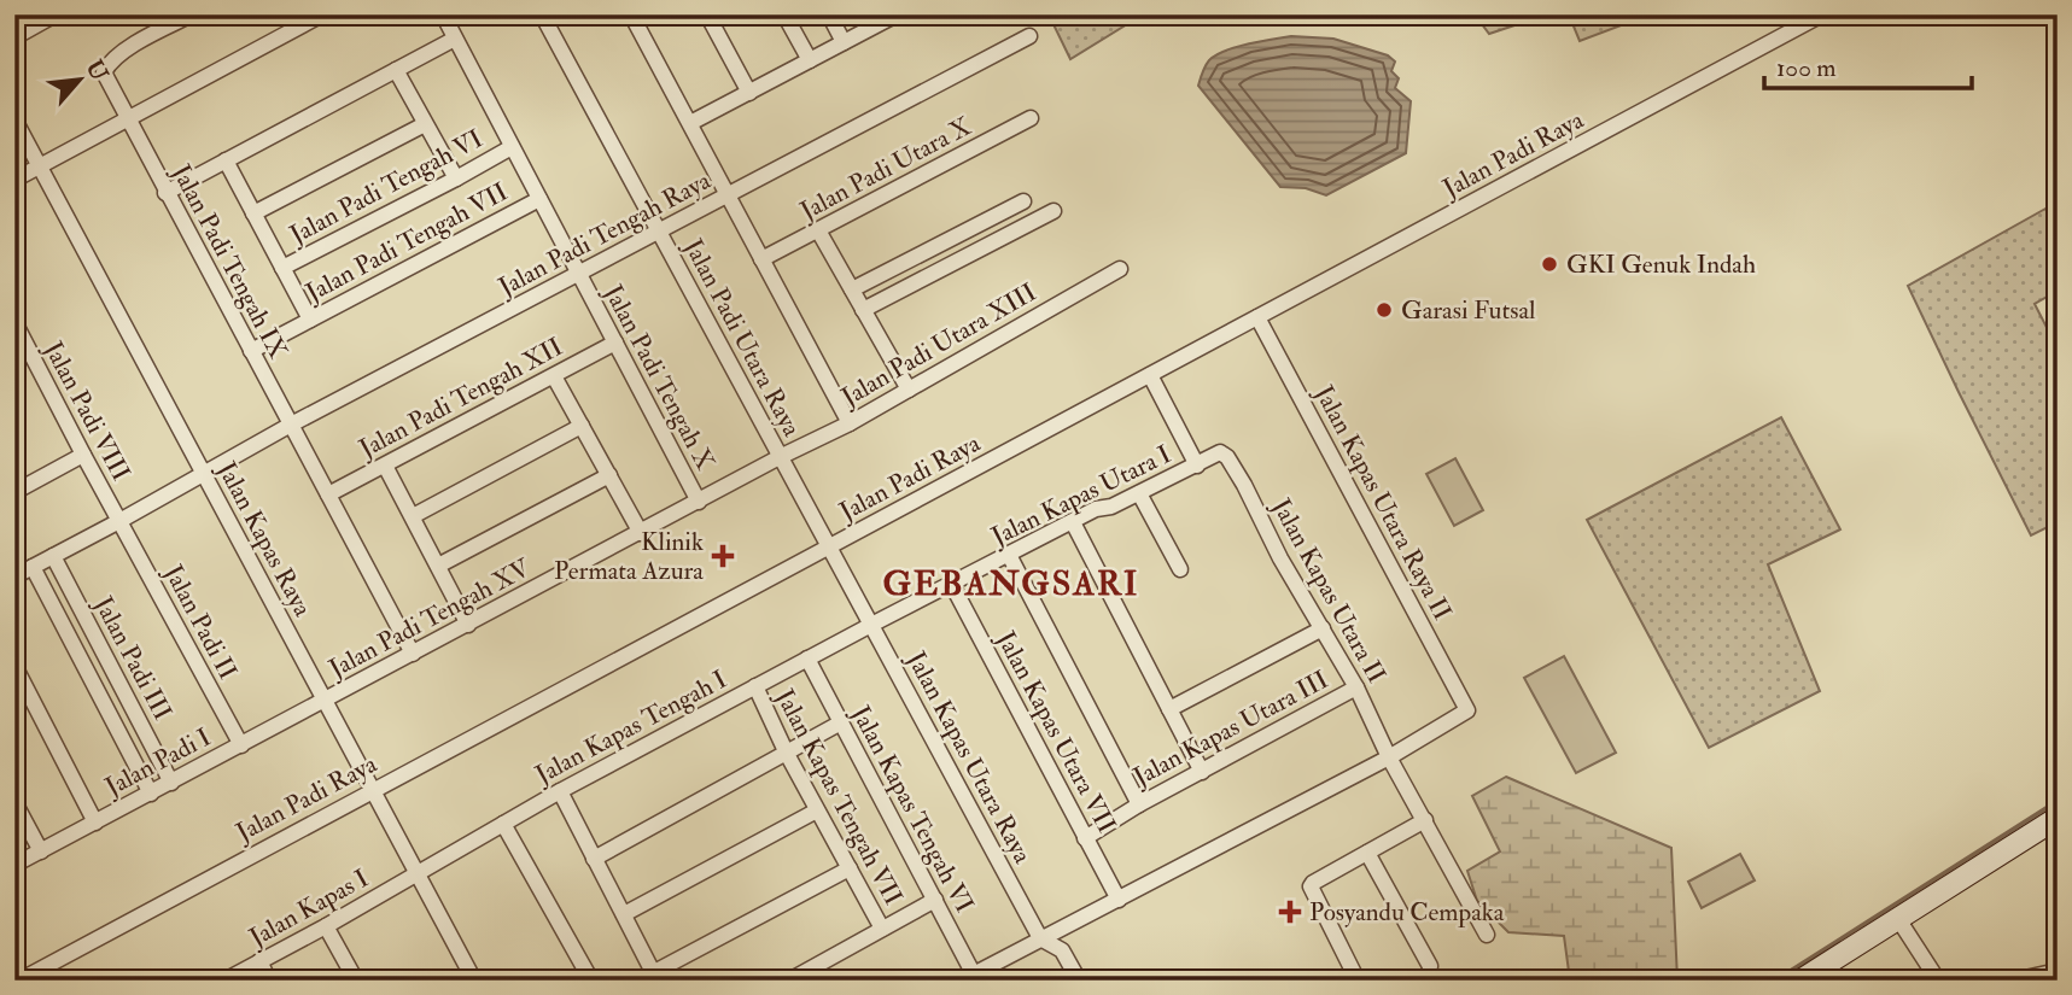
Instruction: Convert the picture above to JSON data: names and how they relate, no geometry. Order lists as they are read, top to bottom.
{
  "streets": {
    "street": [
      "Jalan Padi Raya",
      "Jalan Padi Utara X",
      "Jalan Padi Tengah VI",
      "Jalan Padi Tengah Raya",
      "Jalan Padi Tengah VII",
      "Jalan Padi Tengah IX",
      "Jalan Padi Utara Raya",
      "Jalan Padi Utara XIII",
      "Jalan Padi Tengah X",
      "Jalan Padi Tengah XII",
      "Jalan Padi VIII",
      "Jalan Kapas Utara I",
      "Jalan Kapas Utara Raya II",
      "Jalan Kapas Raya",
      "Jalan Kapas Utara II",
      "Jalan Padi Tengah XV",
      "Jalan Padi II",
      "Jalan Padi III",
      "Jalan Kapas Tengah I",
      "Jalan Kapas Utara III",
      "Jalan Kapas Utara VII",
      "Jalan Kapas Utara Raya",
      "Jalan Padi I",
      "Jalan Kapas Tengah VII",
      "Jalan Kapas Tengah VI",
      "Jalan Kapas I"
    ]
  },
  "crossings": [
    ["Jalan Padi Raya", "Jalan Padi Utara Raya"],
    ["Jalan Padi Raya", "Jalan Kapas Utara Raya II"],
    ["Jalan Padi Raya", "Jalan Kapas Raya"],
    ["Jalan Padi Raya", "Jalan Kapas Utara Raya"],
    ["Jalan Padi Tengah VI", "Jalan Padi Tengah X"],
    ["Jalan Padi Tengah Raya", "Jalan Padi Tengah IX"],
    ["Jalan Padi Tengah Raya", "Jalan Padi Utara Raya"],
    ["Jalan Padi Tengah Raya", "Jalan Padi Tengah X"],
    ["Jalan Padi Tengah Raya", "Jalan Padi VIII"],
    ["Jalan Padi Tengah Raya", "Jalan Kapas Raya"],
    ["Jalan Padi Tengah Raya", "Jalan Padi II"],
    ["Jalan Padi Tengah Raya", "Jalan Padi III"],
    ["Jalan Padi Tengah VII", "Jalan Padi Tengah IX"],
    ["Jalan Padi Tengah VII", "Jalan Padi Tengah X"],
    ["Jalan Padi Tengah IX", "Jalan Padi Tengah XII"],
    ["Jalan Padi Tengah IX", "Jalan Padi Tengah XV"],
    ["Jalan Padi Utara Raya", "Jalan Padi Utara XIII"],
    ["Jalan Padi Utara Raya", "Jalan Padi Tengah XV"],
    ["Jalan Padi Utara Raya", "Jalan Kapas Utara Raya"],
    ["Jalan Padi Utara XIII", "Jalan Padi Tengah XV"],
    ["Jalan Padi Tengah X", "Jalan Padi Tengah XII"],
    ["Jalan Padi Tengah X", "Jalan Padi Tengah XV"],
    ["Jalan Padi VIII", "Jalan Padi II"],
    ["Jalan Kapas Utara I", "Jalan Kapas Utara II"],
    ["Jalan Kapas Utara I", "Jalan Kapas Tengah I"],
    ["Jalan Kapas Utara I", "Jalan Kapas Utara VII"],
    ["Jalan Kapas Utara I", "Jalan Kapas Utara Raya"],
    ["Jalan Kapas Utara Raya II", "Jalan Kapas Utara II"],
    ["Jalan Kapas Raya", "Jalan Padi Tengah XV"],
    ["Jalan Kapas Raya", "Jalan Kapas Tengah I"],
    ["Jalan Kapas Raya", "Jalan Padi I"],
    ["Jalan Kapas Raya", "Jalan Kapas I"],
    ["Jalan Kapas Utara II", "Jalan Kapas Utara III"],
    ["Jalan Padi Tengah XV", "Jalan Padi I"],
    ["Jalan Padi II", "Jalan Padi I"],
    ["Jalan Padi III", "Jalan Padi I"],
    ["Jalan Kapas Tengah I", "Jalan Kapas Utara Raya"],
    ["Jalan Kapas Tengah I", "Jalan Kapas Tengah VII"],
    ["Jalan Kapas Tengah I", "Jalan Kapas Tengah VI"],
    ["Jalan Kapas Tengah I", "Jalan Kapas I"],
    ["Jalan Kapas Utara III", "Jalan Kapas Utara VII"]
  ],
  "districts": ["GEBANGSARI"],
  "places": {
    "other": ["GKI Genuk Indah", "Garasi Futsal"],
    "health": ["Klinik Permata Azura", "Posyandu Cempaka"]
  },
  "scale_bar": "100 m",
  "north": "top right"
}
